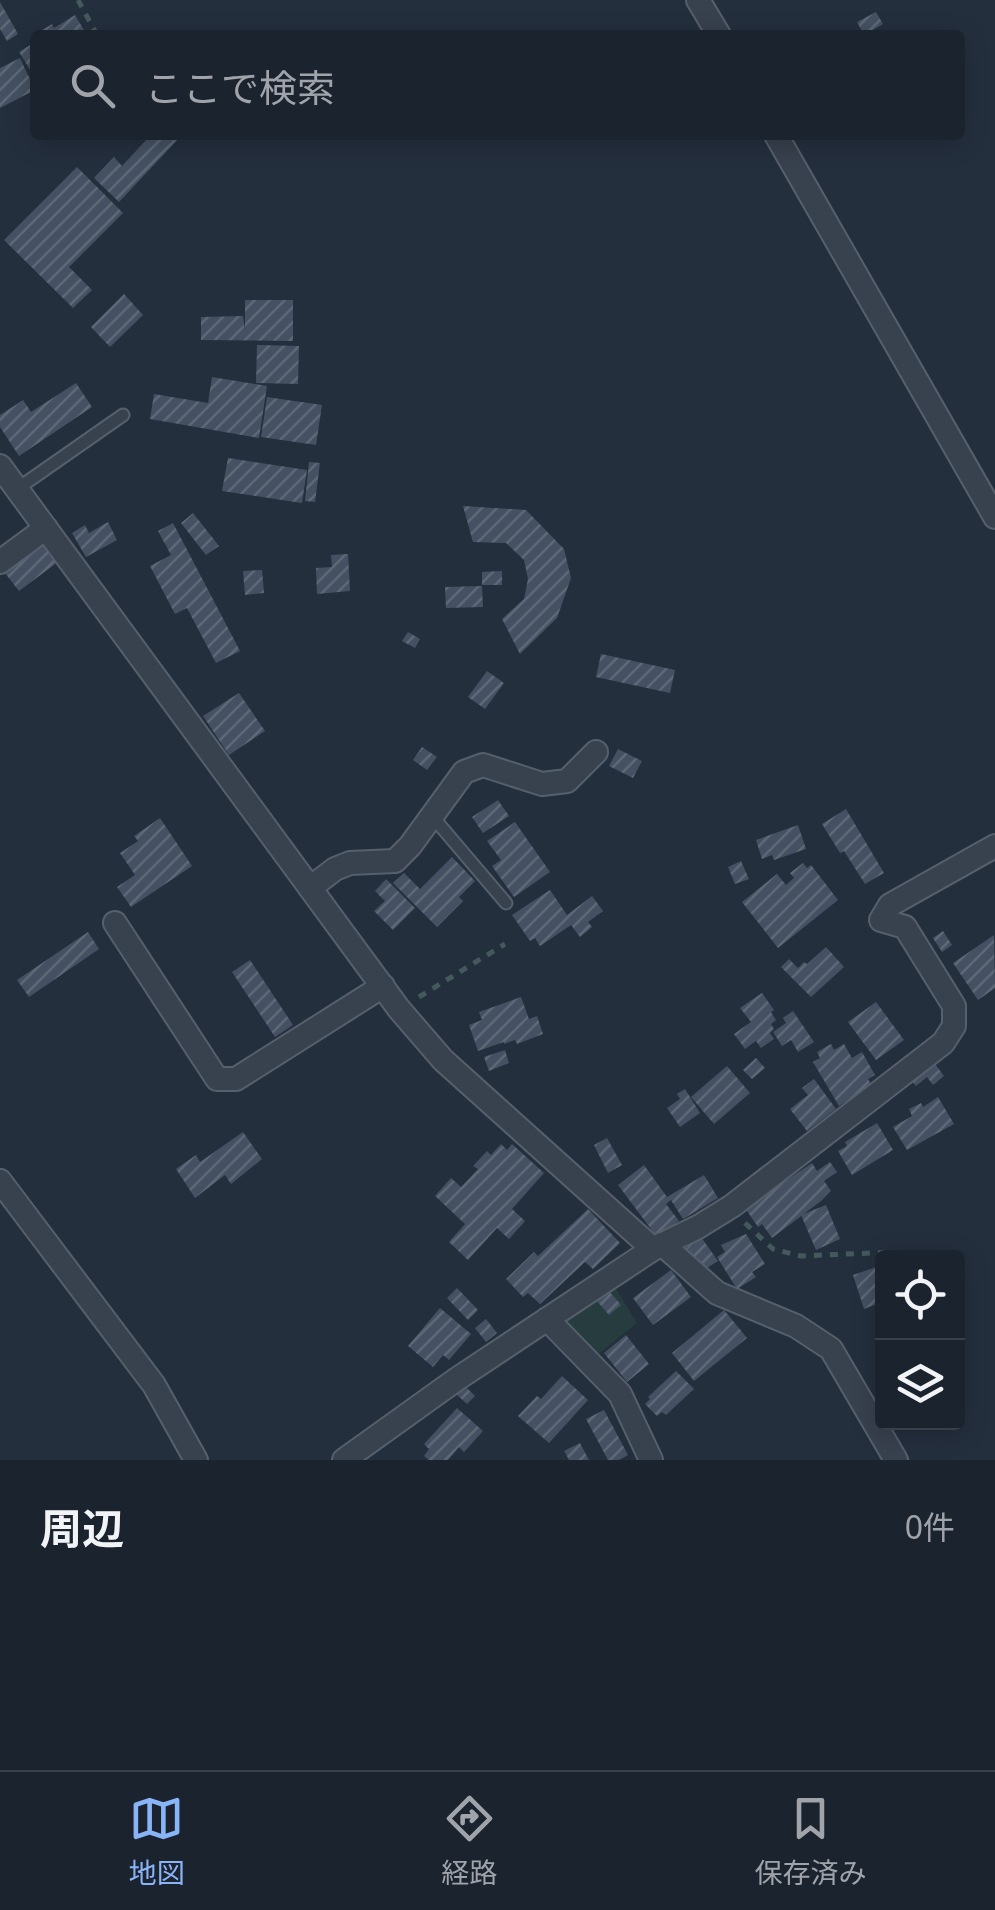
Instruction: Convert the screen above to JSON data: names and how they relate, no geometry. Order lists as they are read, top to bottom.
{
  "page": {
    "search": "ここで検索",
    "heading": ["周辺", "0件"],
    "nav": ["地図", "経路", "保存済み"]
  }
}
